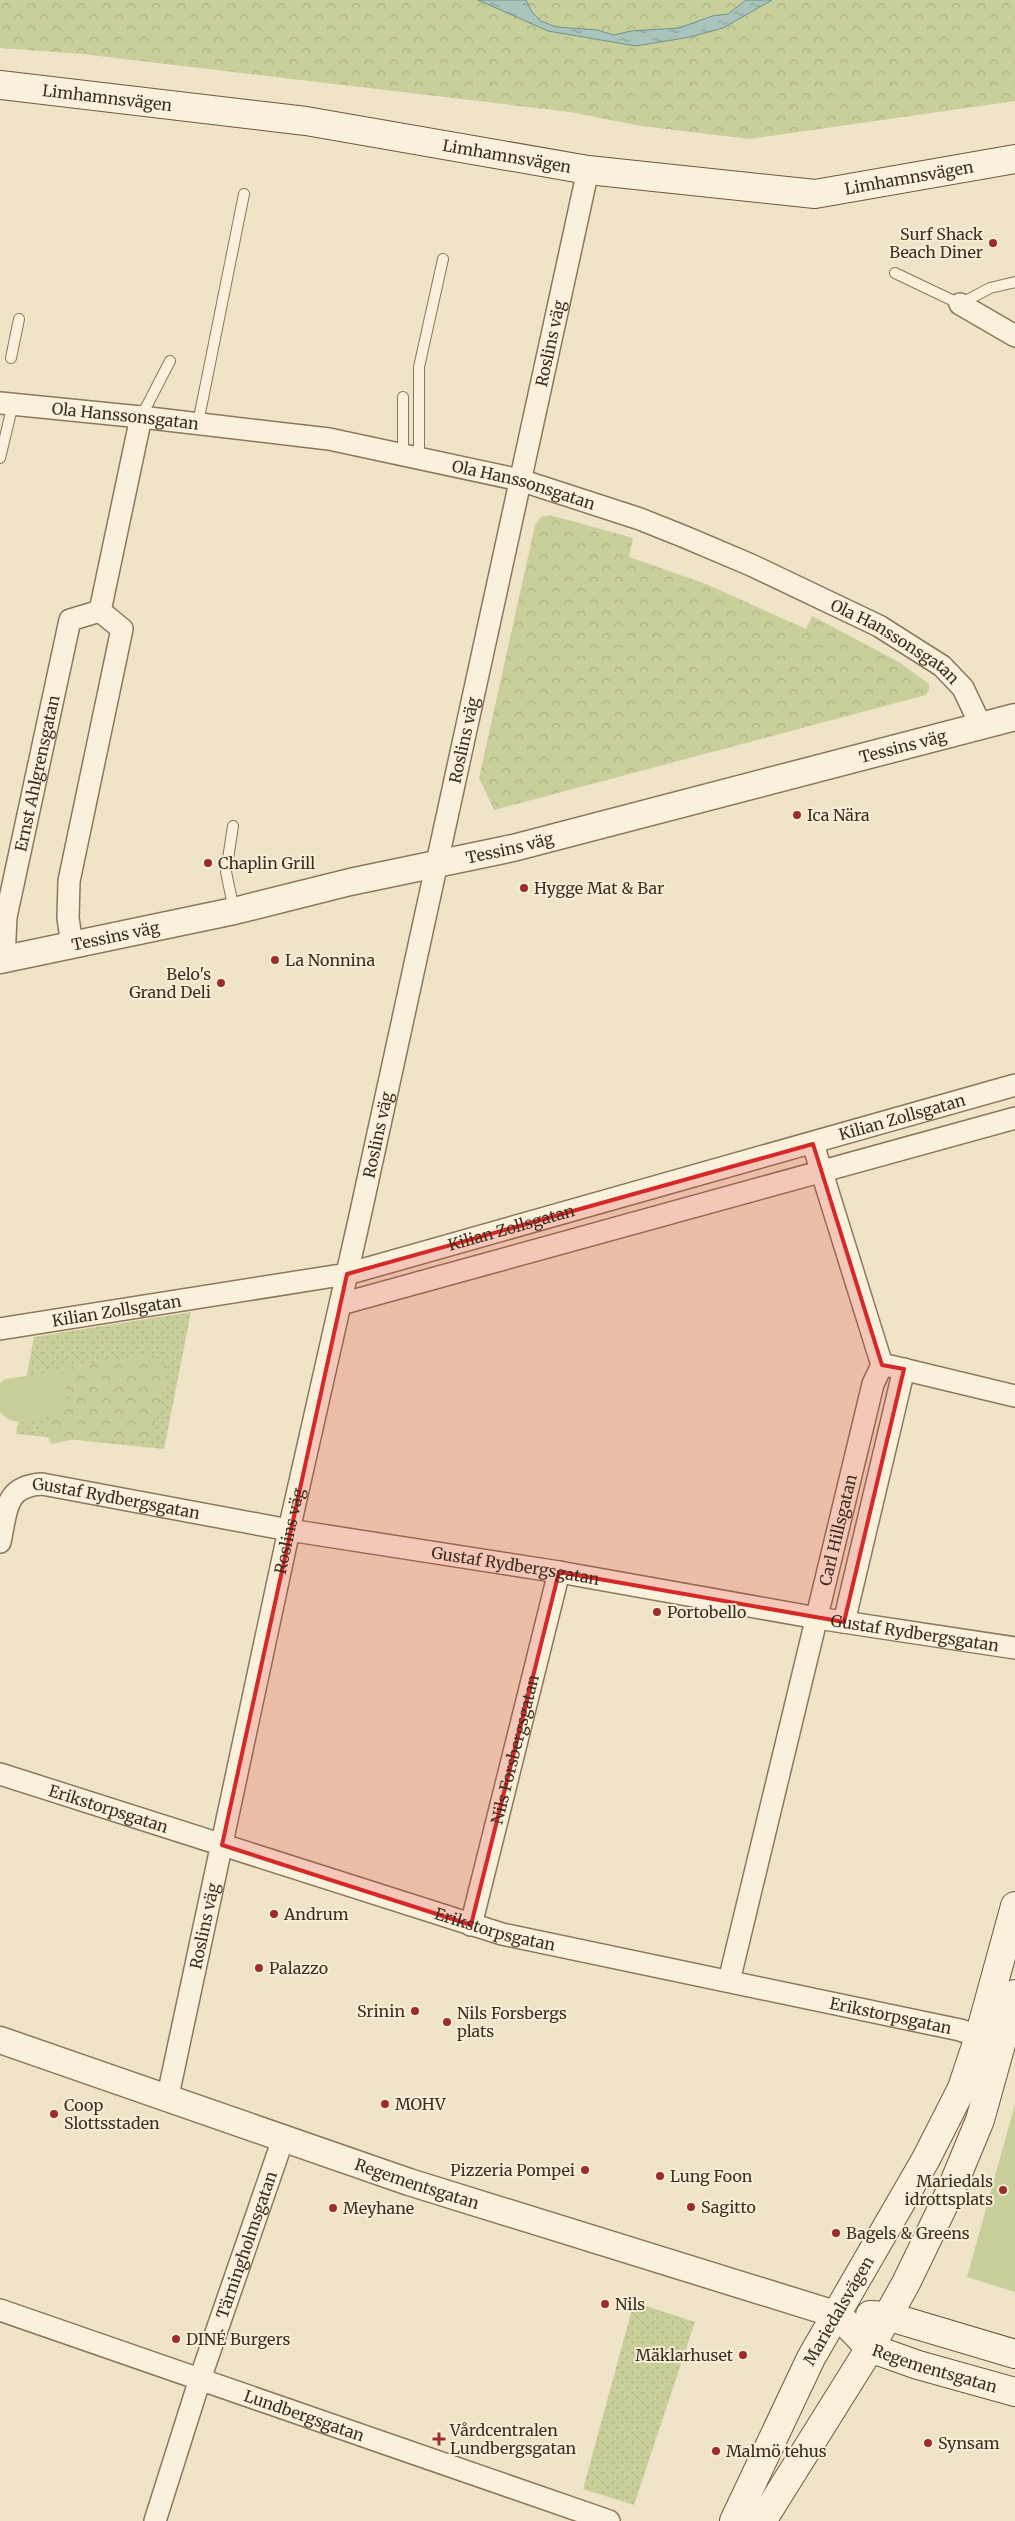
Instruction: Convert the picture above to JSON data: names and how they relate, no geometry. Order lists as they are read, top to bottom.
{
  "streets": {
    "main road": ["Limhamnsvägen", "Regementsgatan", "Mariedalsvägen"],
    "street": [
      "Roslins väg",
      "Ola Hanssonsgatan",
      "Tessins väg",
      "Ernst Ahlgrensgatan",
      "Kilian Zollsgatan",
      "Gustaf Rydbergsgatan",
      "Carl Hillsgatan",
      "Nils Forsbergsgatan",
      "Erikstorpsgatan",
      "Tärningholmsgatan",
      "Lundbergsgatan"
    ]
  },
  "crossings": [
    ["Limhamnsvägen", "Roslins väg"],
    ["Roslins väg", "Ola Hanssonsgatan"],
    ["Roslins väg", "Tessins väg"],
    ["Roslins väg", "Kilian Zollsgatan"],
    ["Roslins väg", "Gustaf Rydbergsgatan"],
    ["Roslins väg", "Erikstorpsgatan"],
    ["Roslins väg", "Regementsgatan"],
    ["Ola Hanssonsgatan", "Tessins väg"],
    ["Tessins väg", "Ernst Ahlgrensgatan"],
    ["Gustaf Rydbergsgatan", "Carl Hillsgatan"],
    ["Gustaf Rydbergsgatan", "Nils Forsbergsgatan"],
    ["Carl Hillsgatan", "Erikstorpsgatan"],
    ["Nils Forsbergsgatan", "Erikstorpsgatan"],
    ["Erikstorpsgatan", "Mariedalsvägen"],
    ["Regementsgatan", "Tärningholmsgatan"],
    ["Regementsgatan", "Mariedalsvägen"],
    ["Tärningholmsgatan", "Lundbergsgatan"]
  ],
  "places": {
    "other": [
      "Surf Shack Beach Diner",
      "Ica Nära",
      "Chaplin Grill",
      "Hygge Mat & Bar",
      "La Nonnina",
      "Belo's Grand Deli",
      "Portobello",
      "Andrum",
      "Palazzo",
      "Srinin",
      "Nils Forsbergs plats",
      "MOHV",
      "Coop Slottsstaden",
      "Pizzeria Pompei",
      "Lung Foon",
      "Mariedals idrottsplats",
      "Sagitto",
      "Meyhane",
      "Bagels & Greens",
      "Nils",
      "DINÉ Burgers",
      "Mäklarhuset",
      "Synsam",
      "Malmö tehus"
    ],
    "health": ["Vårdcentralen Lundbergsgatan"]
  }
}
